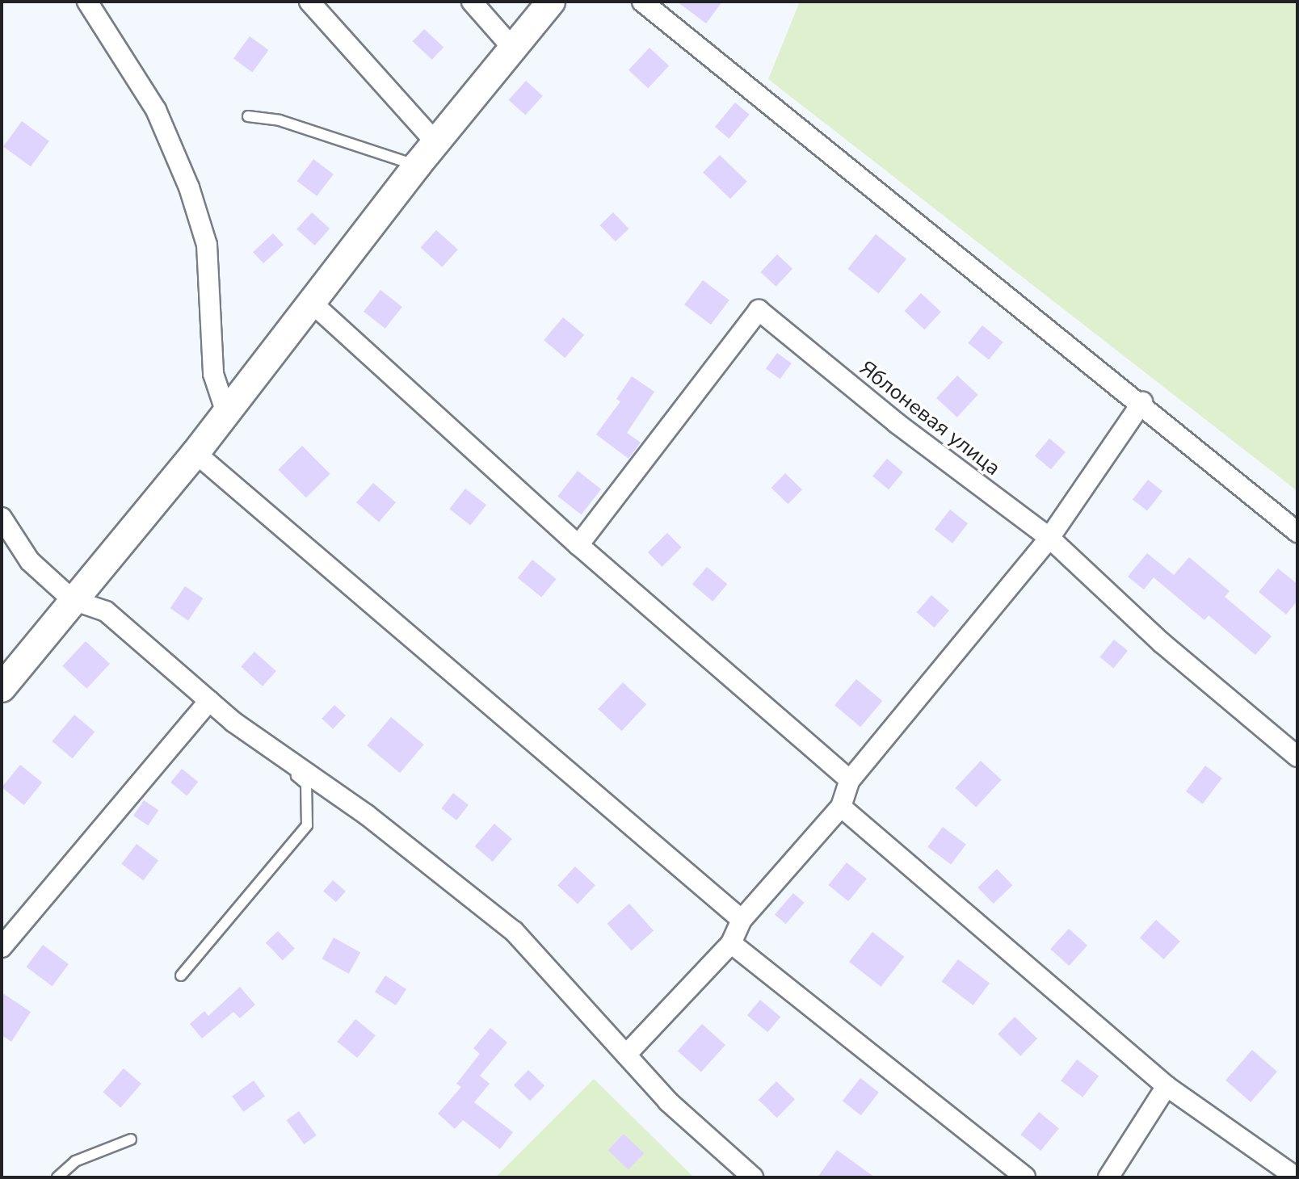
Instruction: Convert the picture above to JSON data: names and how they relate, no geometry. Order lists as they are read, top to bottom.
{
  "streets": {
    "street": ["Яблоневая улица"]
  }
}
